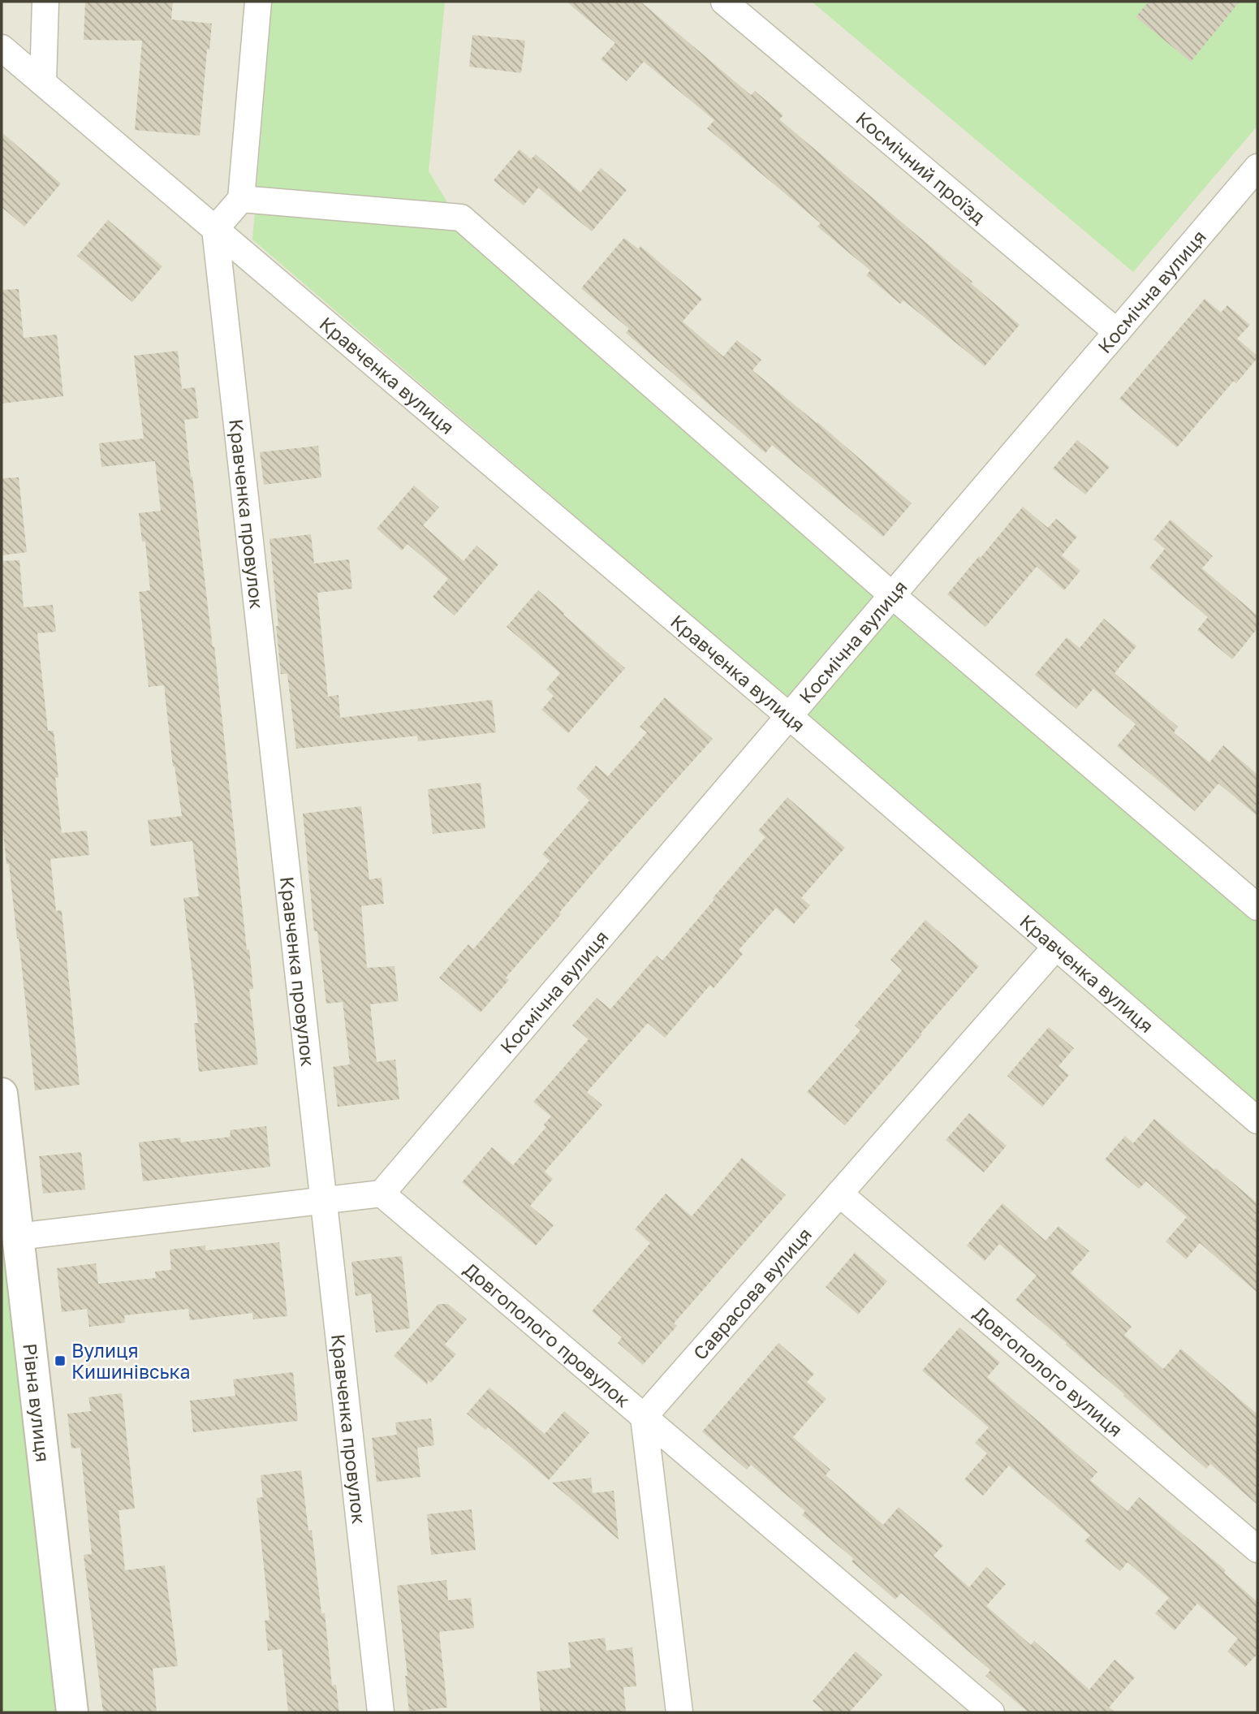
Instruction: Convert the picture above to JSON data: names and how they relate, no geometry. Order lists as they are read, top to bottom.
{
  "streets": {
    "street": [
      "Космічний проїзд",
      "Космічна вулиця",
      "Кравченка вулиця",
      "Кравченка провулок",
      "Саврасова вулиця",
      "Довгополого провулок",
      "Довгополого вулиця",
      "Рівна вулиця"
    ]
  },
  "crossings": [
    ["Космічний проїзд", "Космічна вулиця"],
    ["Космічна вулиця", "Кравченка вулиця"],
    ["Космічна вулиця", "Довгополого провулок"],
    ["Кравченка вулиця", "Кравченка провулок"],
    ["Кравченка вулиця", "Саврасова вулиця"],
    ["Саврасова вулиця", "Довгополого провулок"],
    ["Саврасова вулиця", "Довгополого вулиця"]
  ],
  "places": {
    "transit": ["Вулиця Кишинівська"]
  }
}
